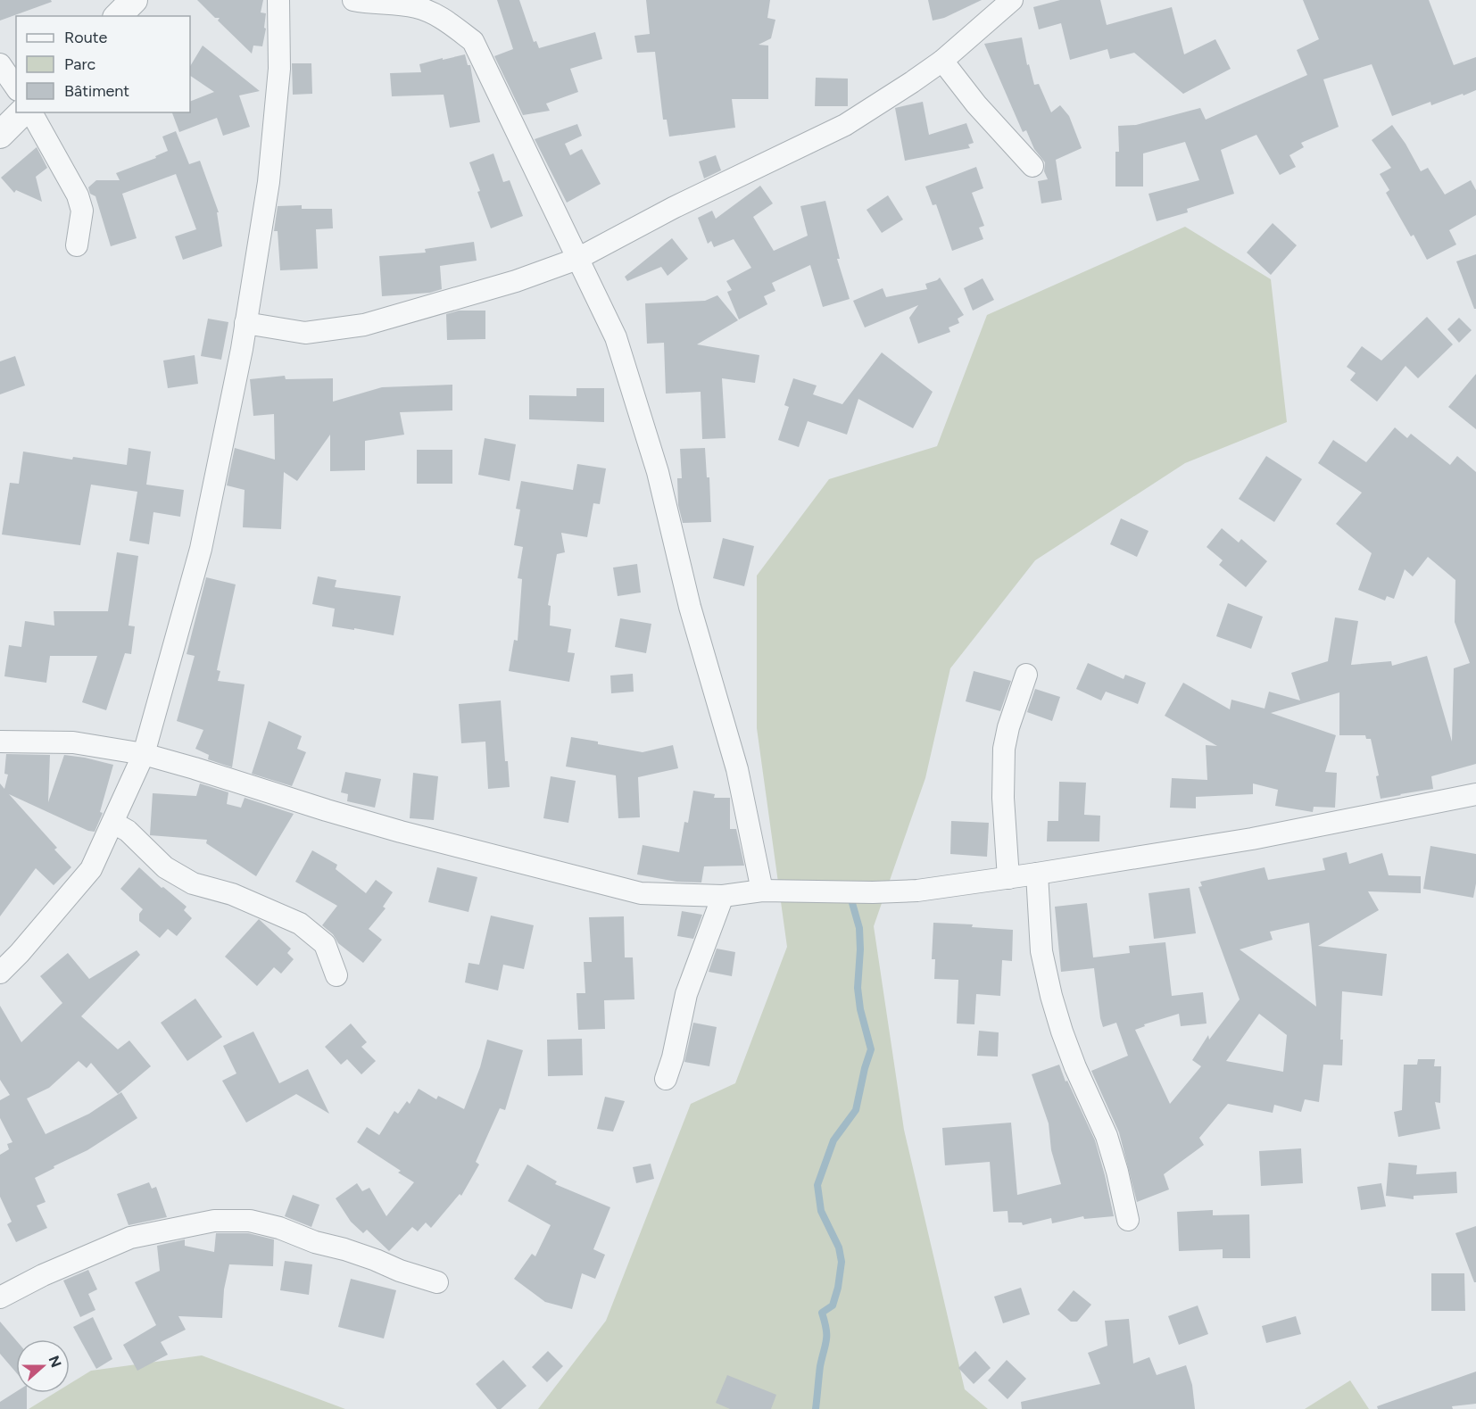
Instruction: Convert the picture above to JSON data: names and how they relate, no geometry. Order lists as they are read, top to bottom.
{
  "legend": ["Route", "Parc", "Bâtiment"],
  "north": "right"
}
